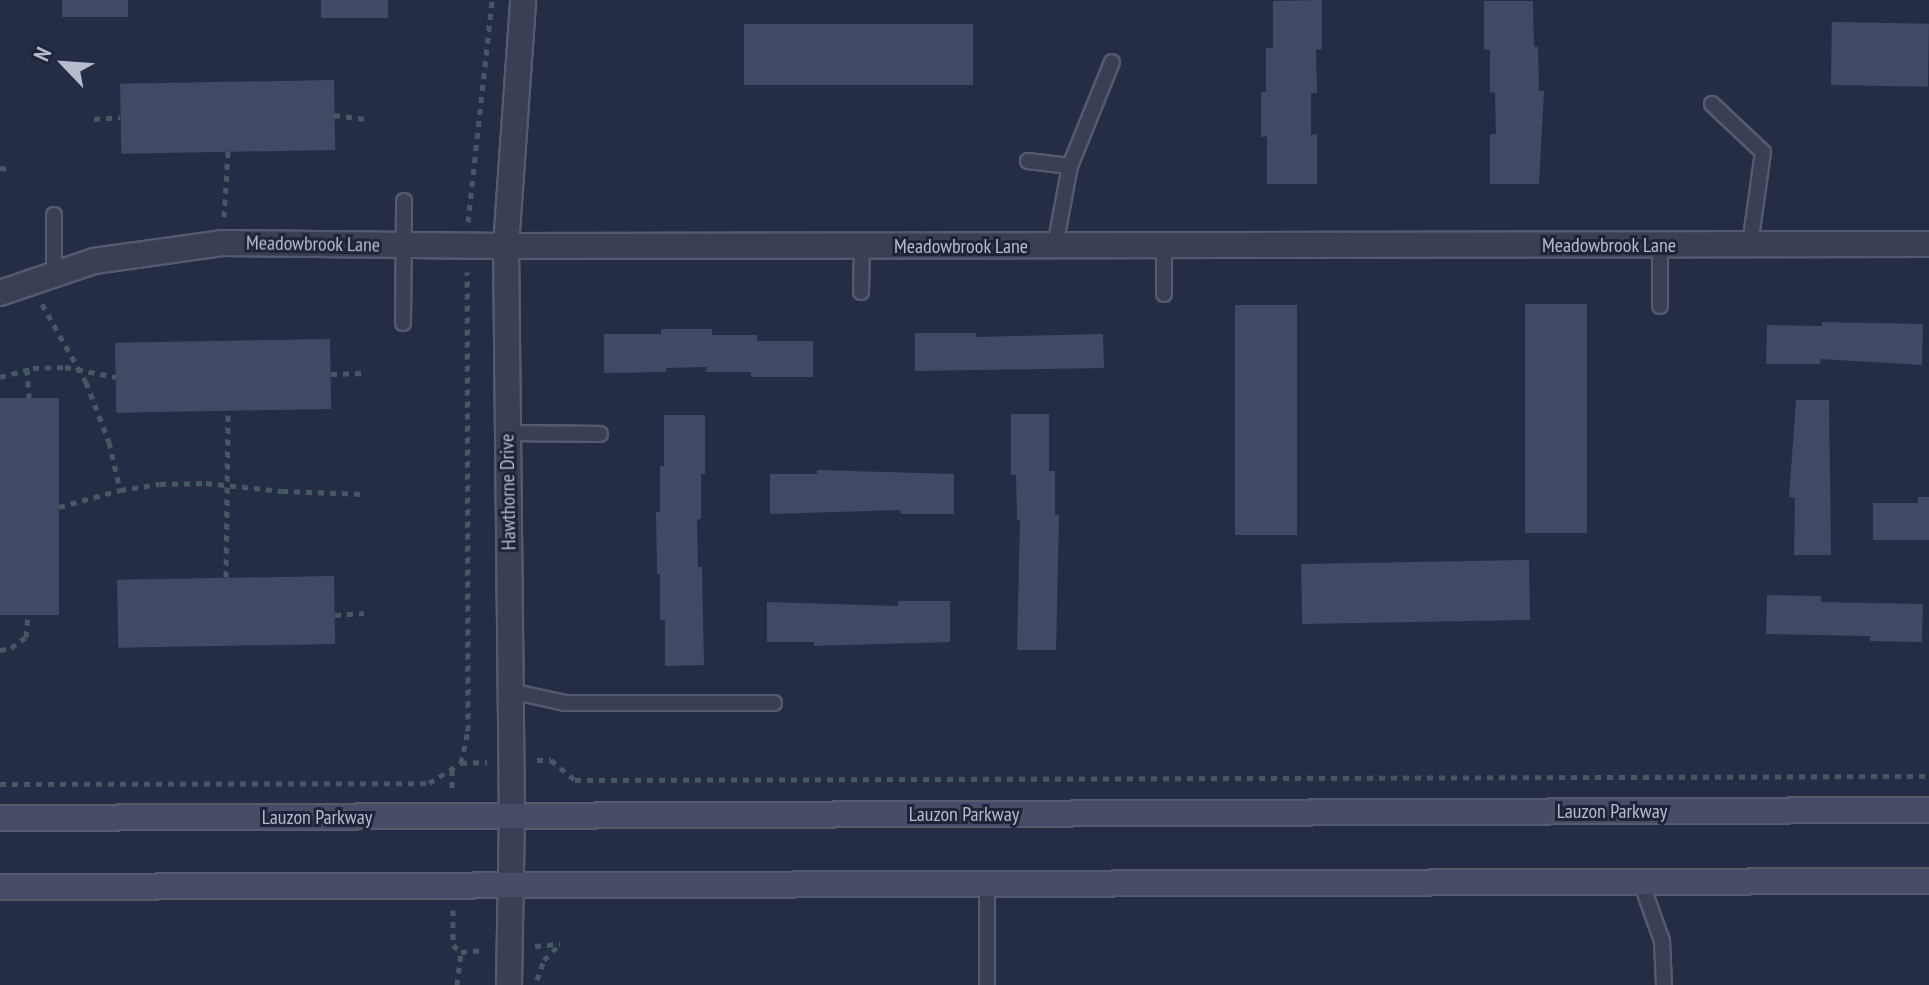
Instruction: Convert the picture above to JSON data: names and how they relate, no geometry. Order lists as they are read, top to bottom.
{
  "streets": {
    "main road": ["Lauzon Parkway"],
    "street": ["Meadowbrook Lane", "Hawthorne Drive"]
  },
  "crossings": [
    ["Meadowbrook Lane", "Hawthorne Drive"],
    ["Hawthorne Drive", "Lauzon Parkway"]
  ],
  "north": "top left"
}
